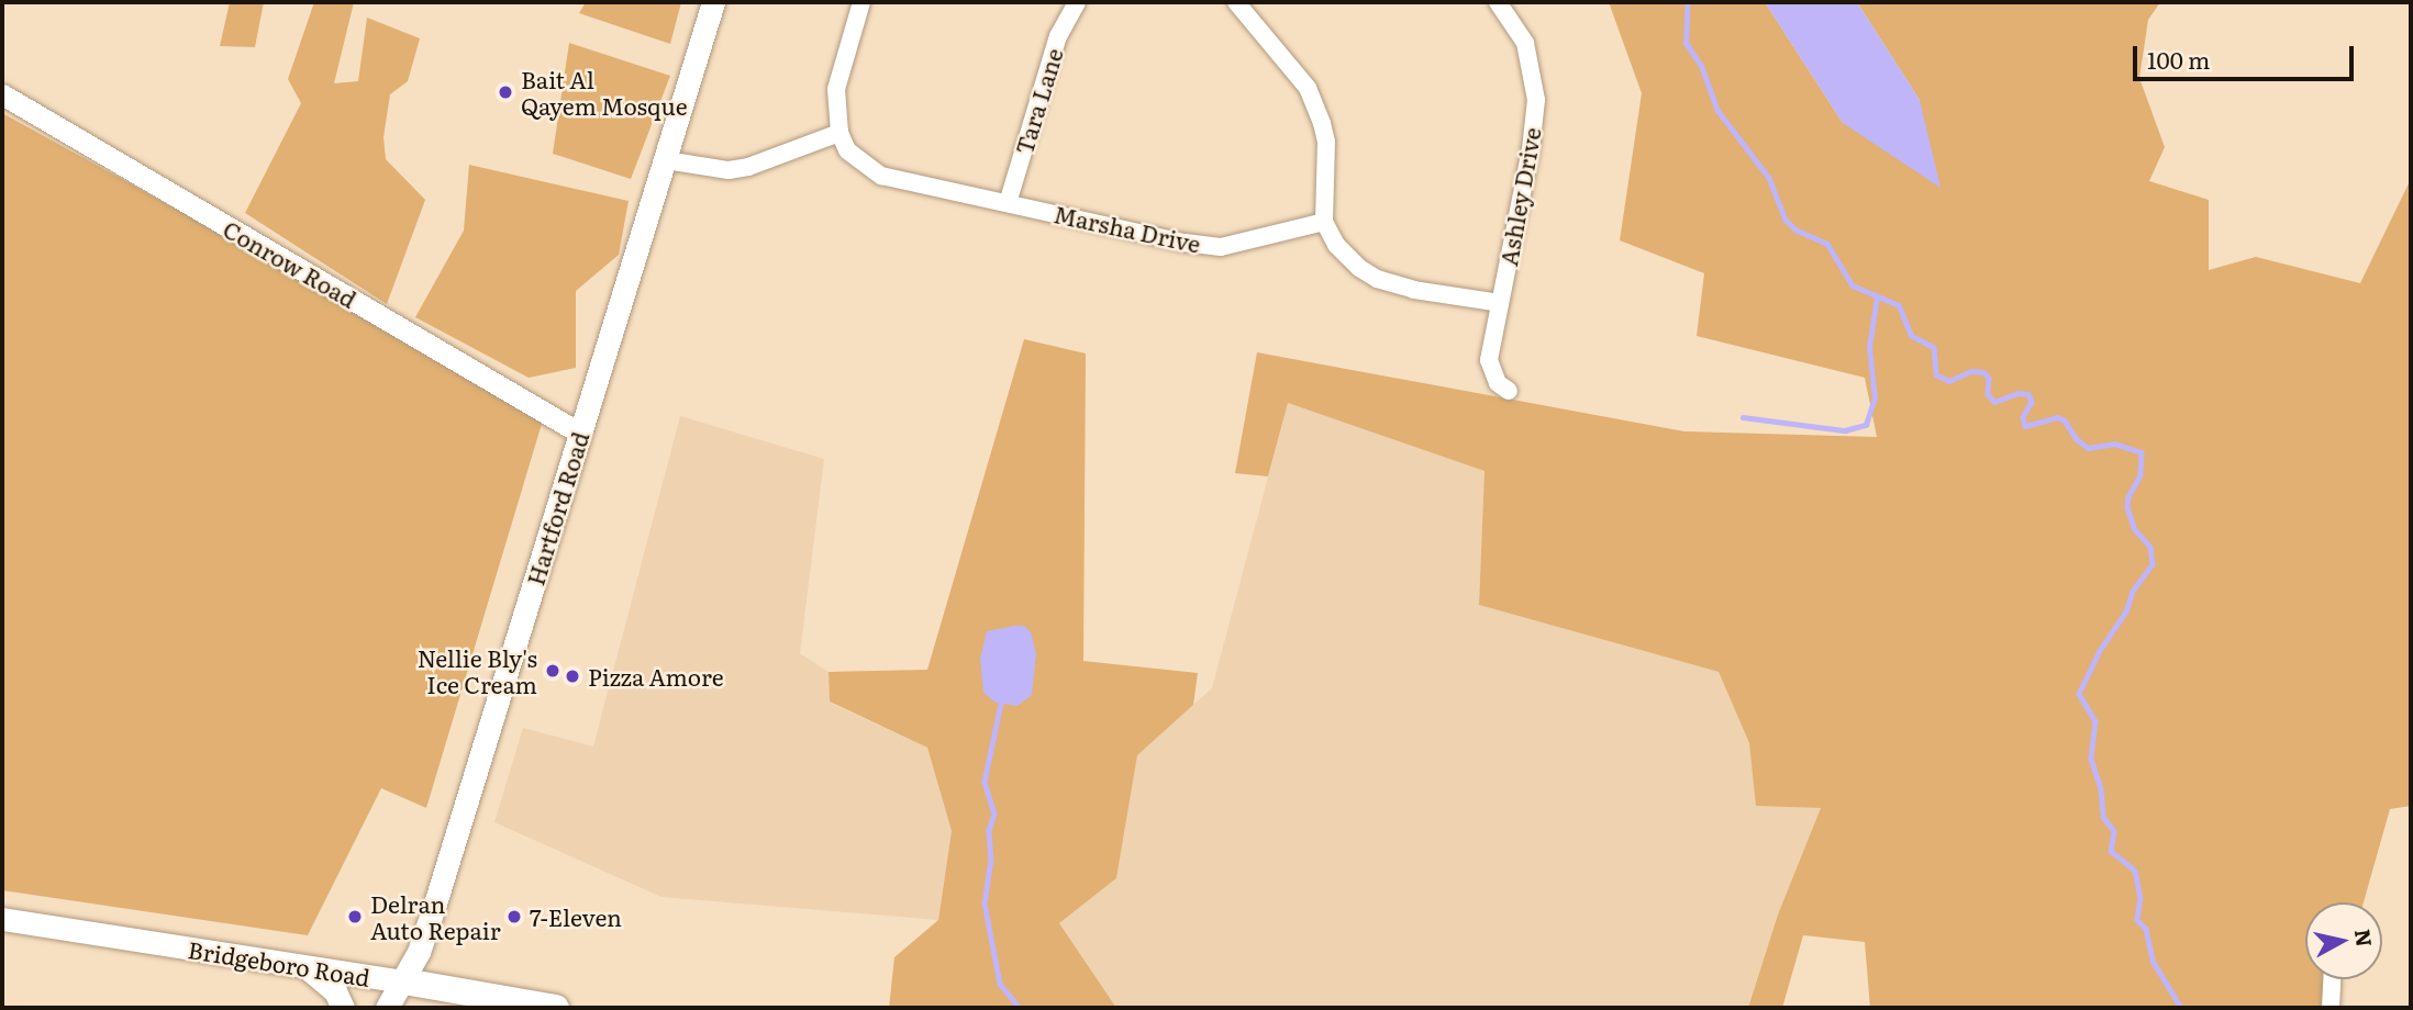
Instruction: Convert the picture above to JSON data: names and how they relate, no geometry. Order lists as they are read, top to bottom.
{
  "streets": {
    "main road": ["Hartford Road", "Bridgeboro Road"],
    "street": [
      "Tara Lane",
      "Ashley Drive",
      "Marsha Drive",
      "Conrow Road"
    ]
  },
  "crossings": [
    ["Tara Lane", "Marsha Drive"],
    ["Conrow Road", "Hartford Road"],
    ["Hartford Road", "Bridgeboro Road"]
  ],
  "places": [
    "Bait Al Qayem Mosque",
    "Nellie Bly's Ice Cream",
    "Pizza Amore",
    "Delran Auto Repair",
    "7-Eleven"
  ],
  "scale_bar": "100 m",
  "north": "right"
}
